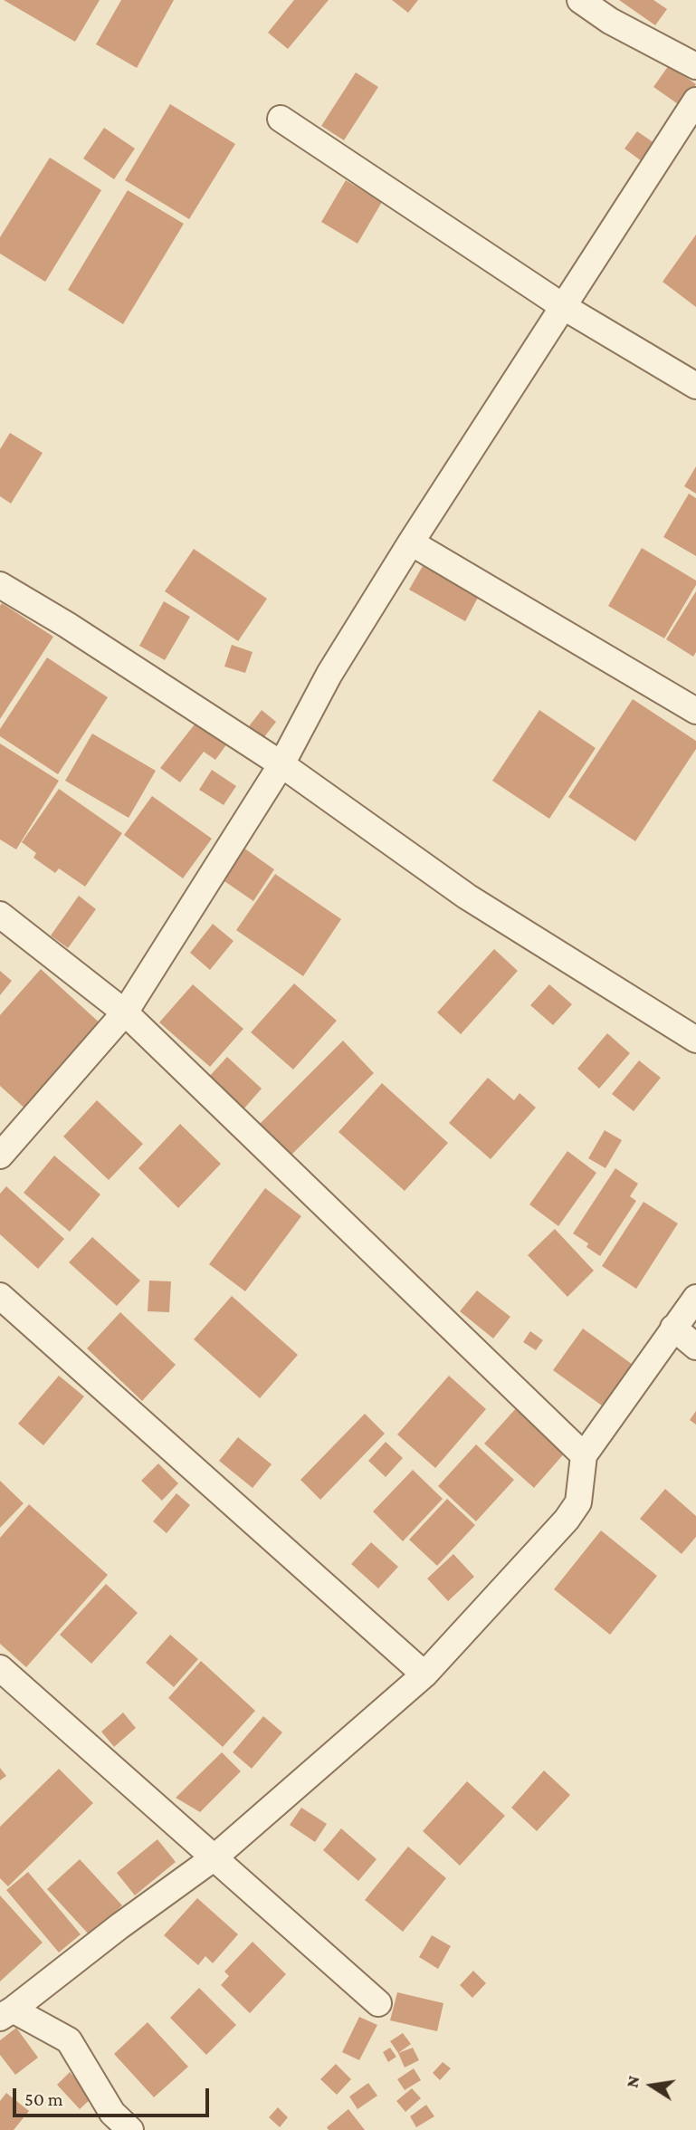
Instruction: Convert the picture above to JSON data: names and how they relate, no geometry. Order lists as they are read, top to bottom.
{
  "scale_bar": "50 m",
  "north": "left"
}
